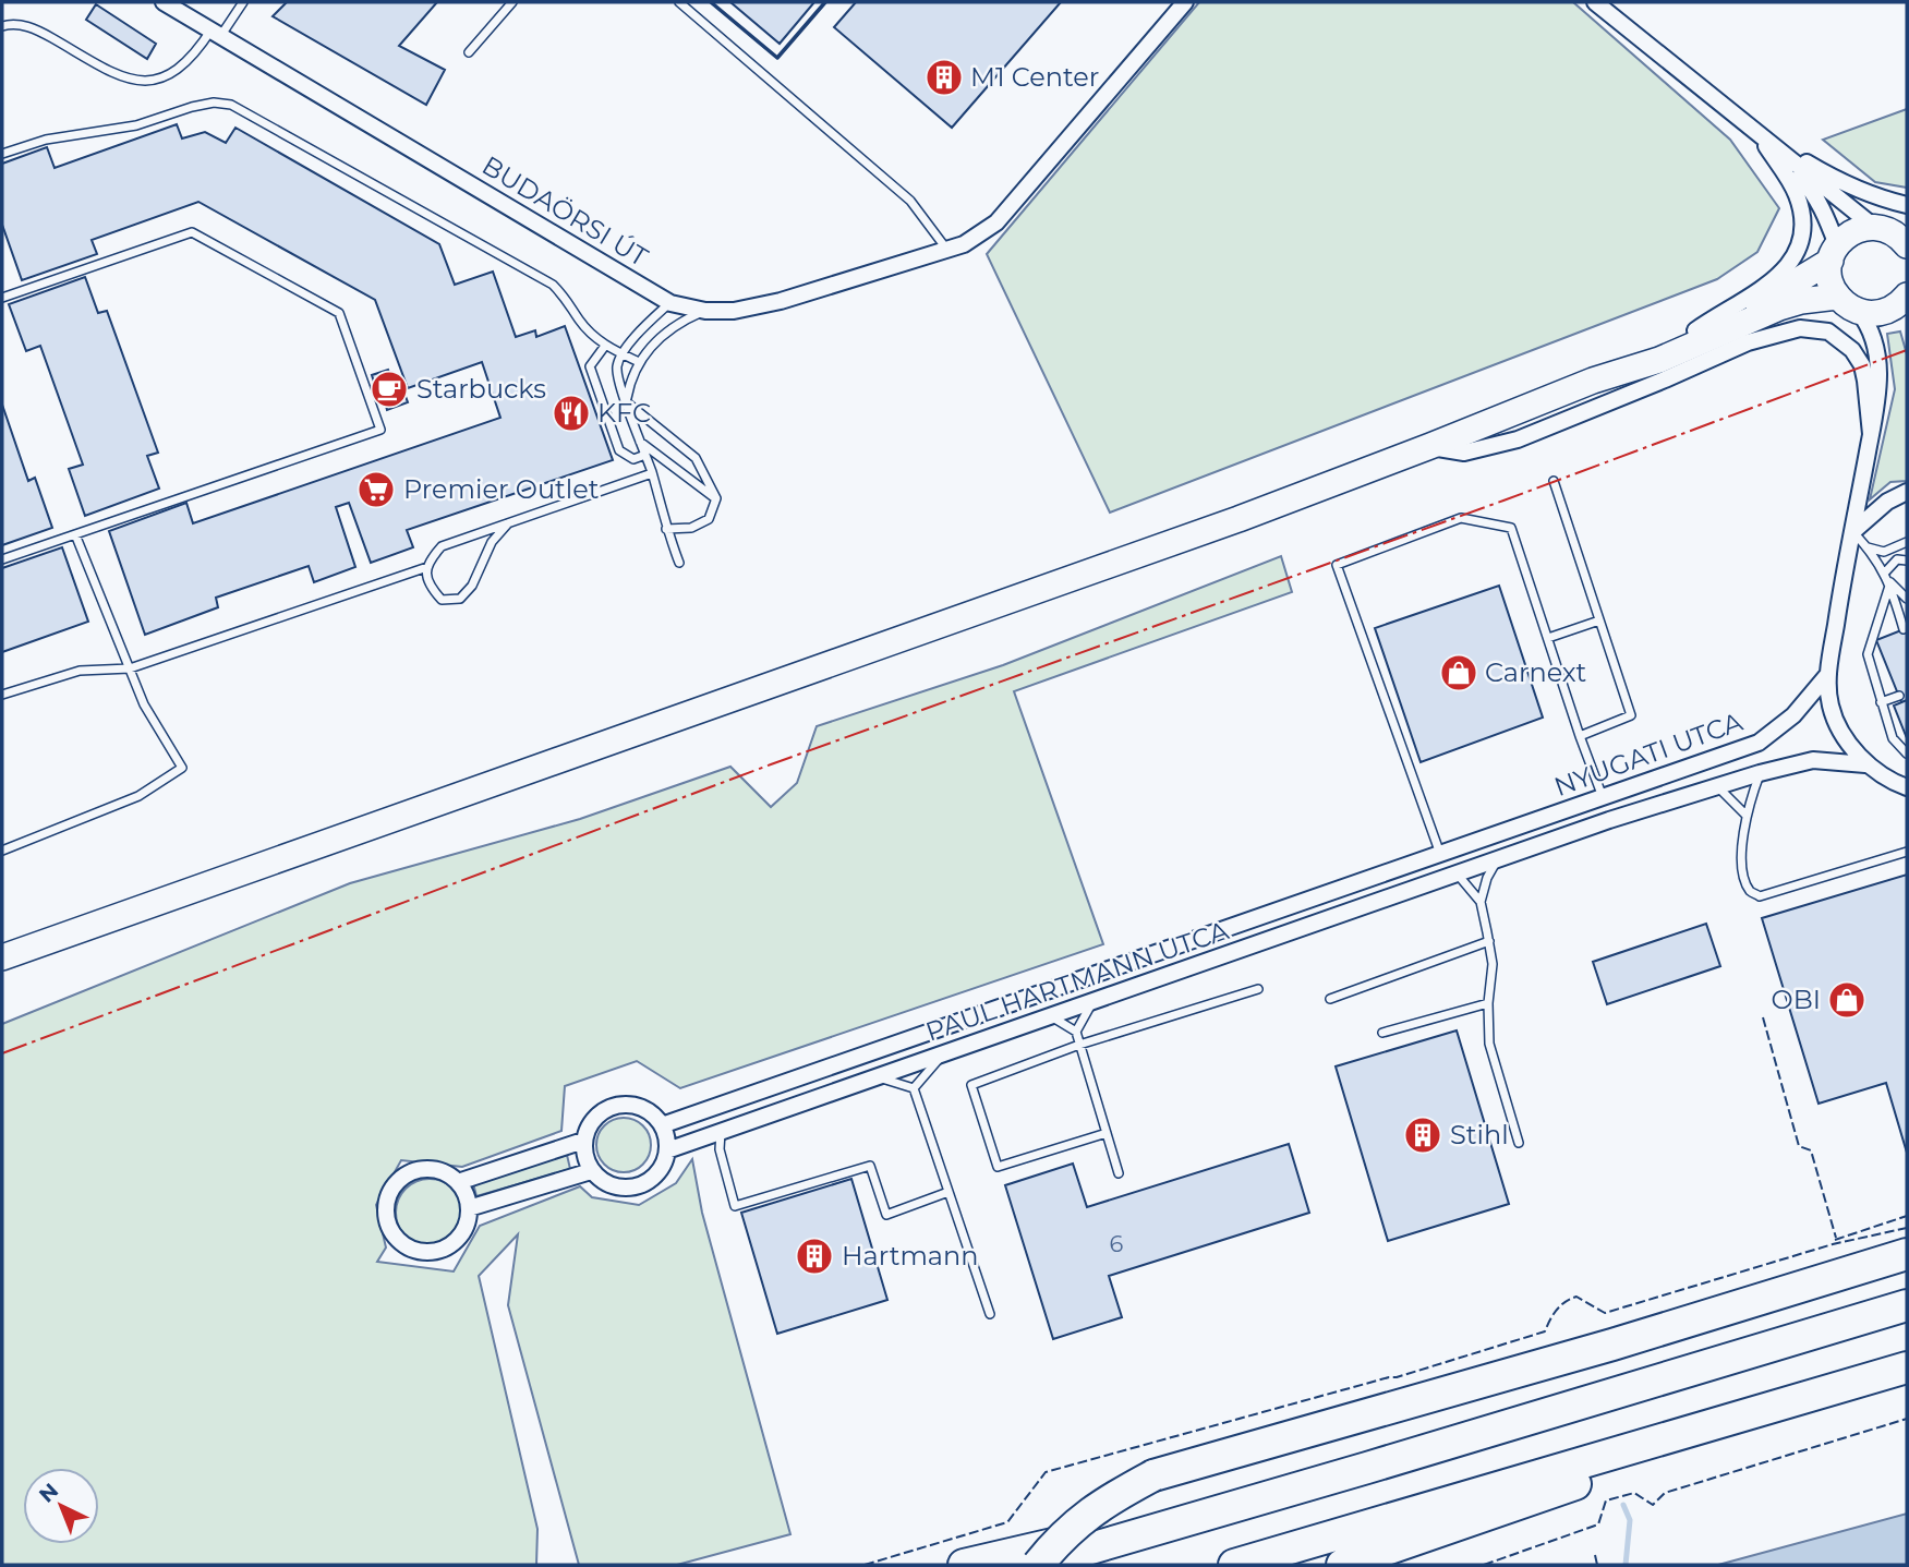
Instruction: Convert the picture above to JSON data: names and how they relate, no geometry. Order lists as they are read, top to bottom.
{
  "streets": {
    "street": ["BUDAÖRSI ÚT", "NYUGATI UTCA", "PAUL HARTMANN UTCA"]
  },
  "crossings": [
    ["NYUGATI UTCA", "PAUL HARTMANN UTCA"]
  ],
  "places": {
    "building": ["M1 Center", "Stihl", "Hartmann"],
    "cafe": ["Starbucks"],
    "restaurant": ["KFC"],
    "supermarket": ["Premier Outlet"],
    "shop": ["Carnext", "OBI"]
  },
  "house_numbers": ["6"],
  "north": "top left"
}
